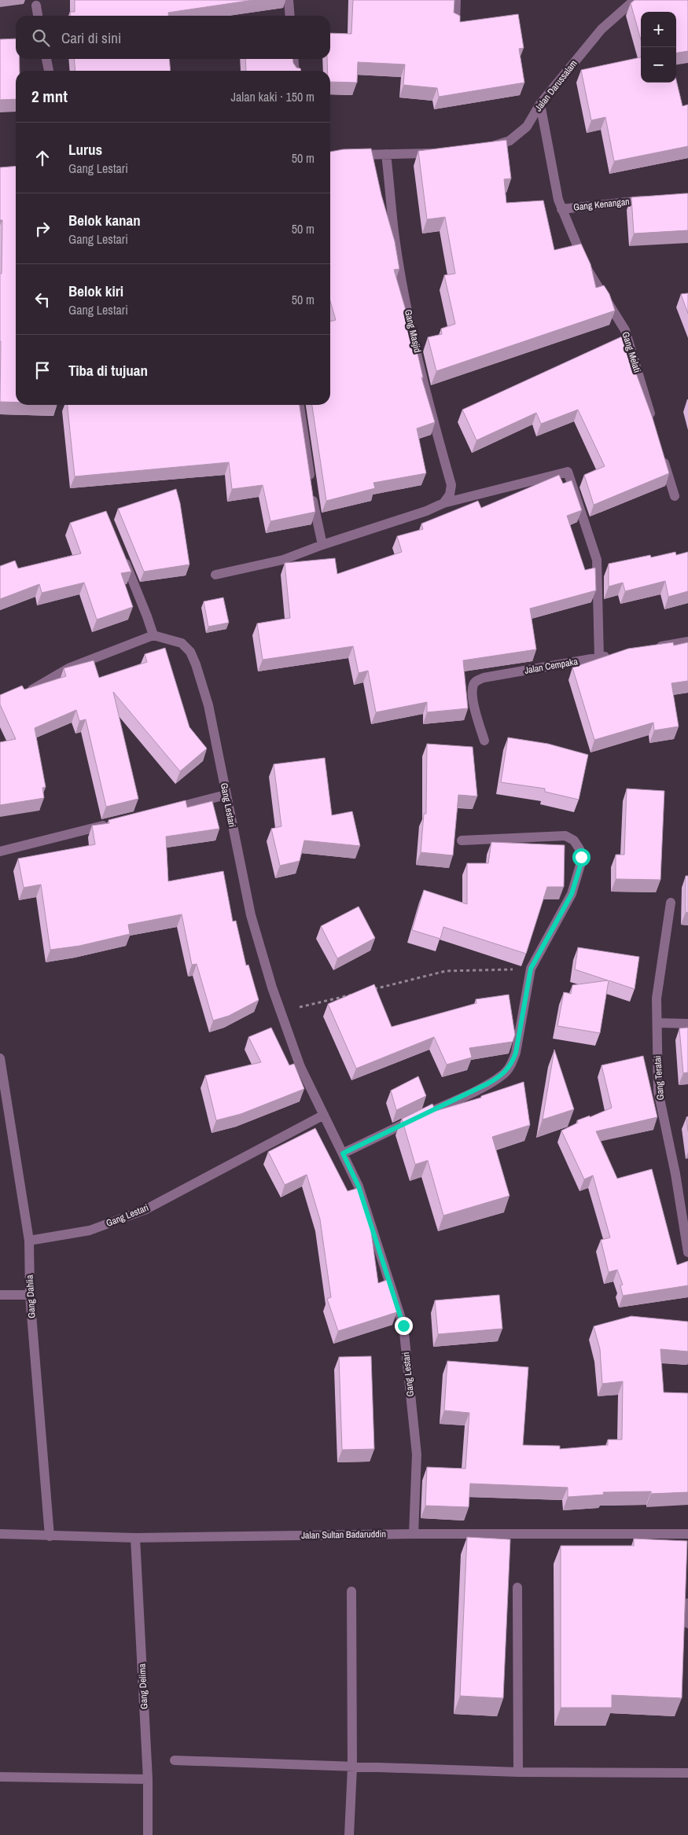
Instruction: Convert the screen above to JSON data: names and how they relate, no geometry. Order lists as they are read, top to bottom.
{
  "streets": {
    "street": [
      "Jalan Darussalam",
      "Gang Kenangan",
      "Gang Masjid",
      "Gang Melati",
      "Jalan Cempaka",
      "Gang Lestari",
      "Gang Teratai",
      "Gang Dahlia",
      "Jalan Sultan Badaruddin",
      "Gang Delima"
    ]
  },
  "crossings": [
    ["Jalan Darussalam", "Gang Melati"],
    ["Gang Kenangan", "Gang Melati"],
    ["Gang Lestari", "Gang Dahlia"],
    ["Gang Lestari", "Jalan Sultan Badaruddin"],
    ["Gang Dahlia", "Jalan Sultan Badaruddin"],
    ["Jalan Sultan Badaruddin", "Gang Delima"]
  ],
  "page": {
    "map_buttons": ["+", "−"],
    "search": "Cari di sini",
    "heading": ["2 mnt", "Jalan kaki · 150 m"],
    "list": [
      ["Lurus", "Gang Lestari", "50 m"],
      ["Belok kanan", "Gang Lestari", "50 m"],
      ["Belok kiri", "Gang Lestari", "50 m"],
      "Tiba di tujuan"
    ]
  }
}
